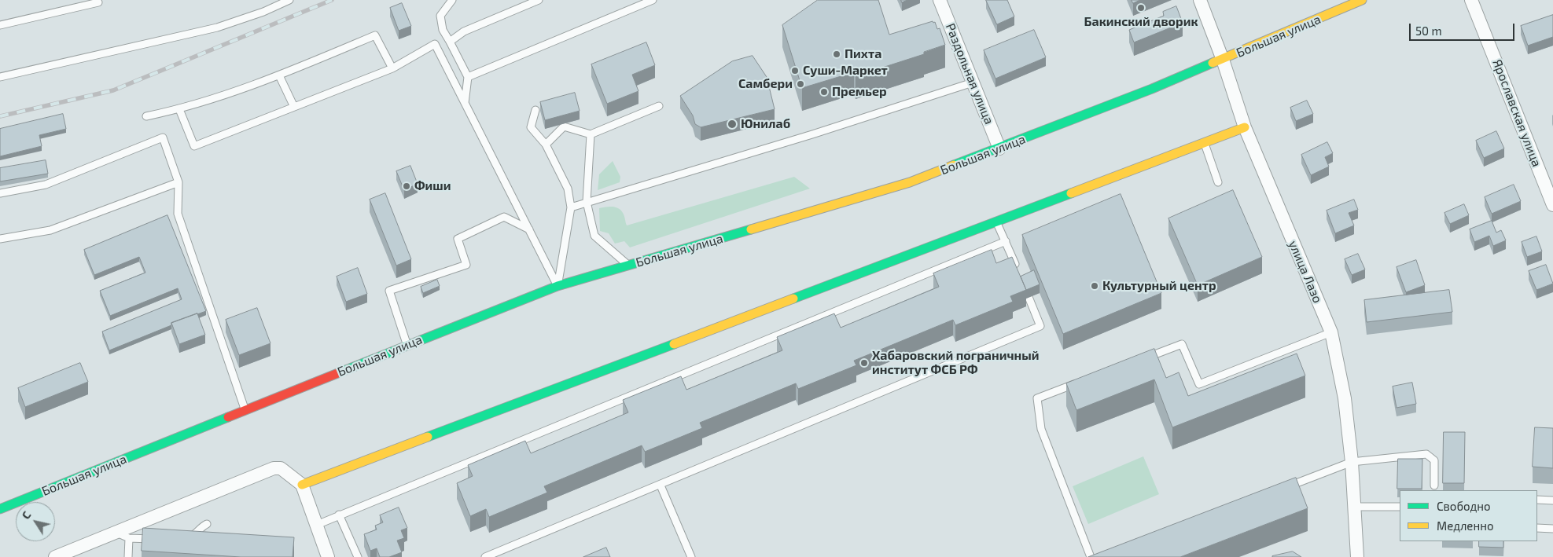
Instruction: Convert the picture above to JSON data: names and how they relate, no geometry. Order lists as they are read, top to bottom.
{
  "streets": {
    "main road": ["Большая улица"],
    "street": ["Раздольная улица", "Ярославская улица", "улица Лазо"]
  },
  "crossings": [
    ["Большая улица", "Раздольная улица"],
    ["Большая улица", "улица Лазо"]
  ],
  "places": [
    "Бакинский дворик",
    "Пихта",
    "Суши-Маркет",
    "Самбери",
    "Премьер",
    "Юнилаб",
    "Фиши",
    "Культурный центр",
    "Хабаровский пограничный институт ФСБ РФ"
  ],
  "legend": ["Свободно", "Медленно"],
  "scale_bar": "50 m",
  "north": "top left"
}
